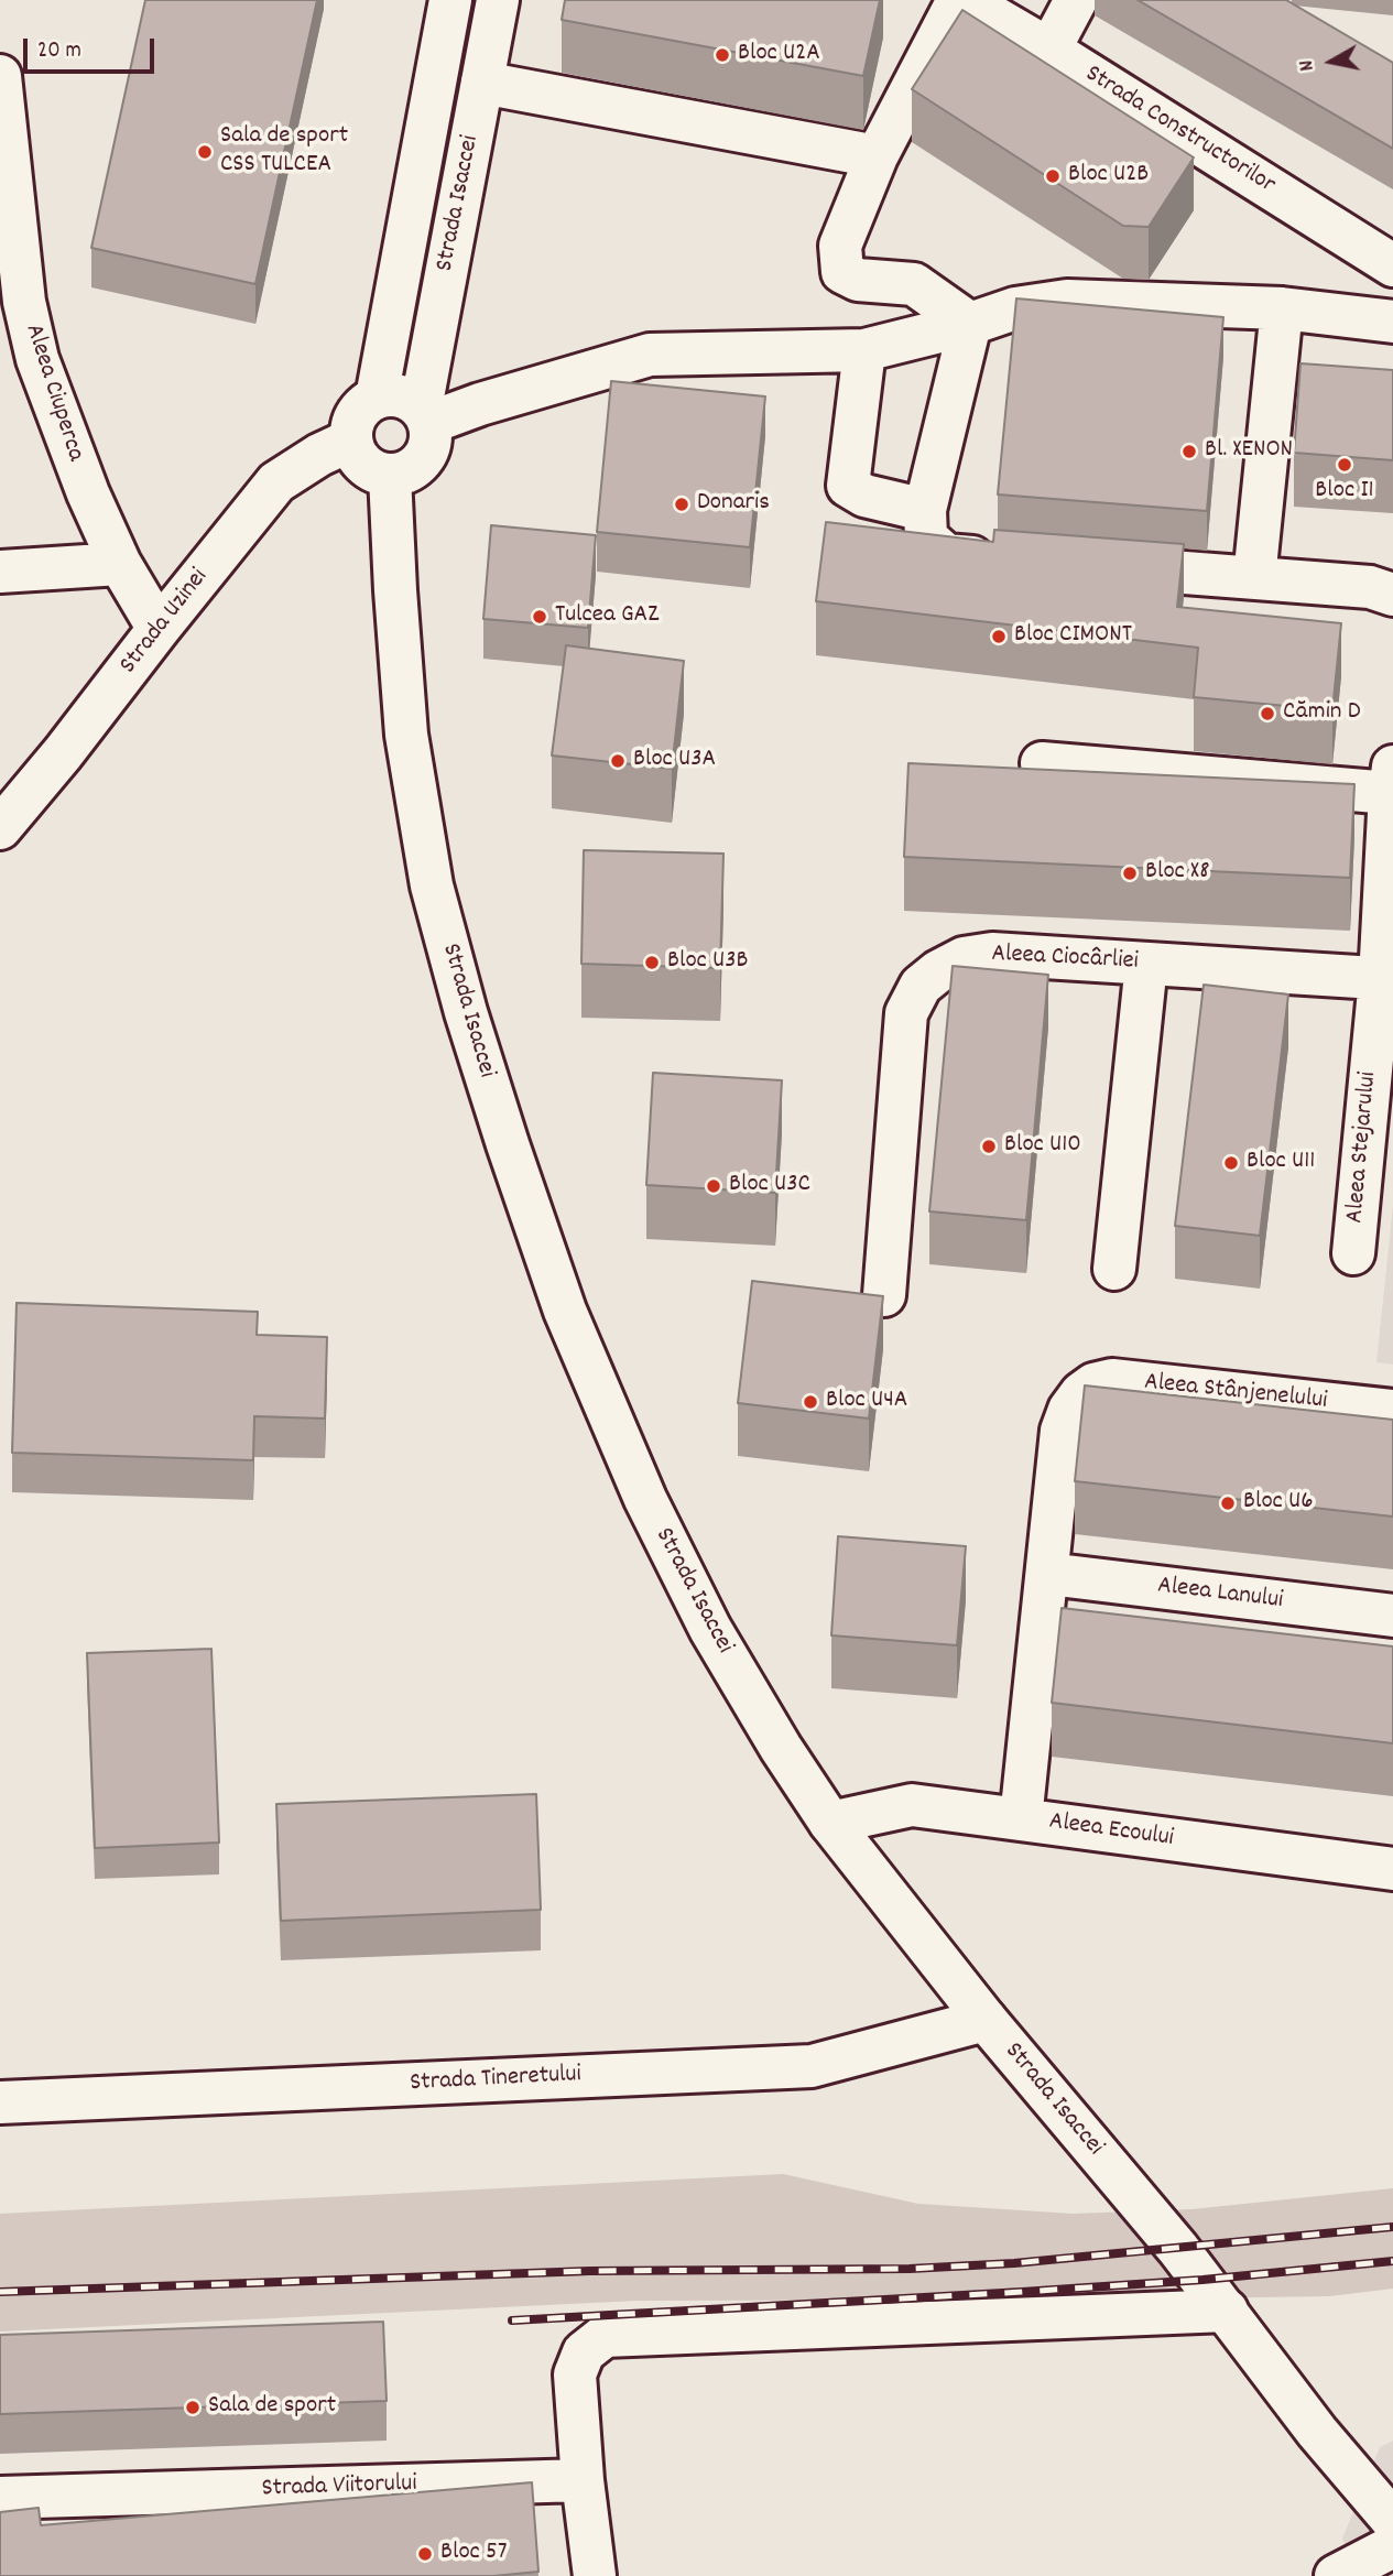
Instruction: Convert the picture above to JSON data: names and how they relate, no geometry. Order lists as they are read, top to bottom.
{
  "streets": {
    "street": [
      "Strada Constructorilor",
      "Strada Isaccei",
      "Aleea Ciuperca",
      "Strada Uzinei",
      "Aleea Ciocârliei",
      "Aleea Stejarului",
      "Aleea Stânjenelului",
      "Aleea Lanului",
      "Aleea Ecoului",
      "Strada Tineretului",
      "Strada Viitorului"
    ]
  },
  "crossings": [
    ["Strada Isaccei", "Strada Uzinei"],
    ["Strada Isaccei", "Aleea Ecoului"],
    ["Strada Isaccei", "Strada Tineretului"],
    ["Aleea Ciuperca", "Strada Uzinei"],
    ["Aleea Ciocârliei", "Aleea Stejarului"],
    ["Aleea Stânjenelului", "Aleea Lanului"]
  ],
  "places": [
    "Bloc U2A",
    "Sala de sport CSS TULCEA",
    "Bloc U2B",
    "Bl. XENON",
    "Bloc I1",
    "Donaris",
    "Tulcea GAZ",
    "Bloc CIMONT",
    "Cămin D",
    "Bloc U3A",
    "Bloc X8",
    "Bloc U3B",
    "Bloc U10",
    "Bloc U11",
    "Bloc U3C",
    "Bloc U4A",
    "Bloc U6",
    "Sala de sport",
    "Bloc 57"
  ],
  "scale_bar": "20 m",
  "north": "left"
}
